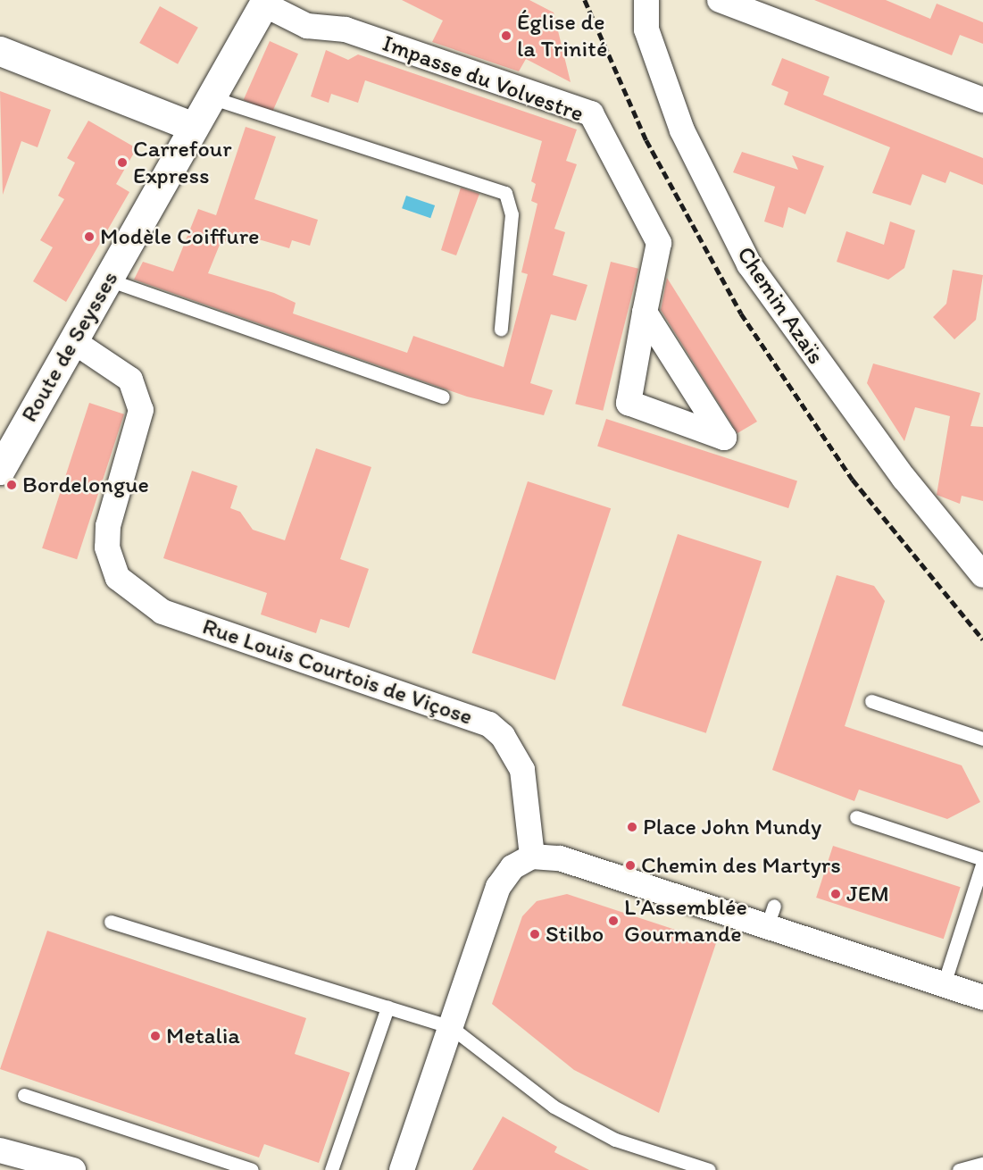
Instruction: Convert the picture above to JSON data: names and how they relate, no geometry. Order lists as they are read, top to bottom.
{
  "streets": {
    "main road": ["Route de Seysses"],
    "street": ["Impasse du Volvestre", "Chemin Azaïs", "Rue Louis Courtois de Viçose"]
  },
  "crossings": [
    ["Impasse du Volvestre", "Route de Seysses"],
    ["Route de Seysses", "Rue Louis Courtois de Viçose"]
  ],
  "places": [
    "Église de la Trinité",
    "Carrefour Express",
    "Modèle Coiffure",
    "Bordelongue",
    "Place John Mundy",
    "Chemin des Martyrs",
    "JEM",
    "L’Assemblée Gourmande",
    "Stilbo",
    "Metalia"
  ]
}
